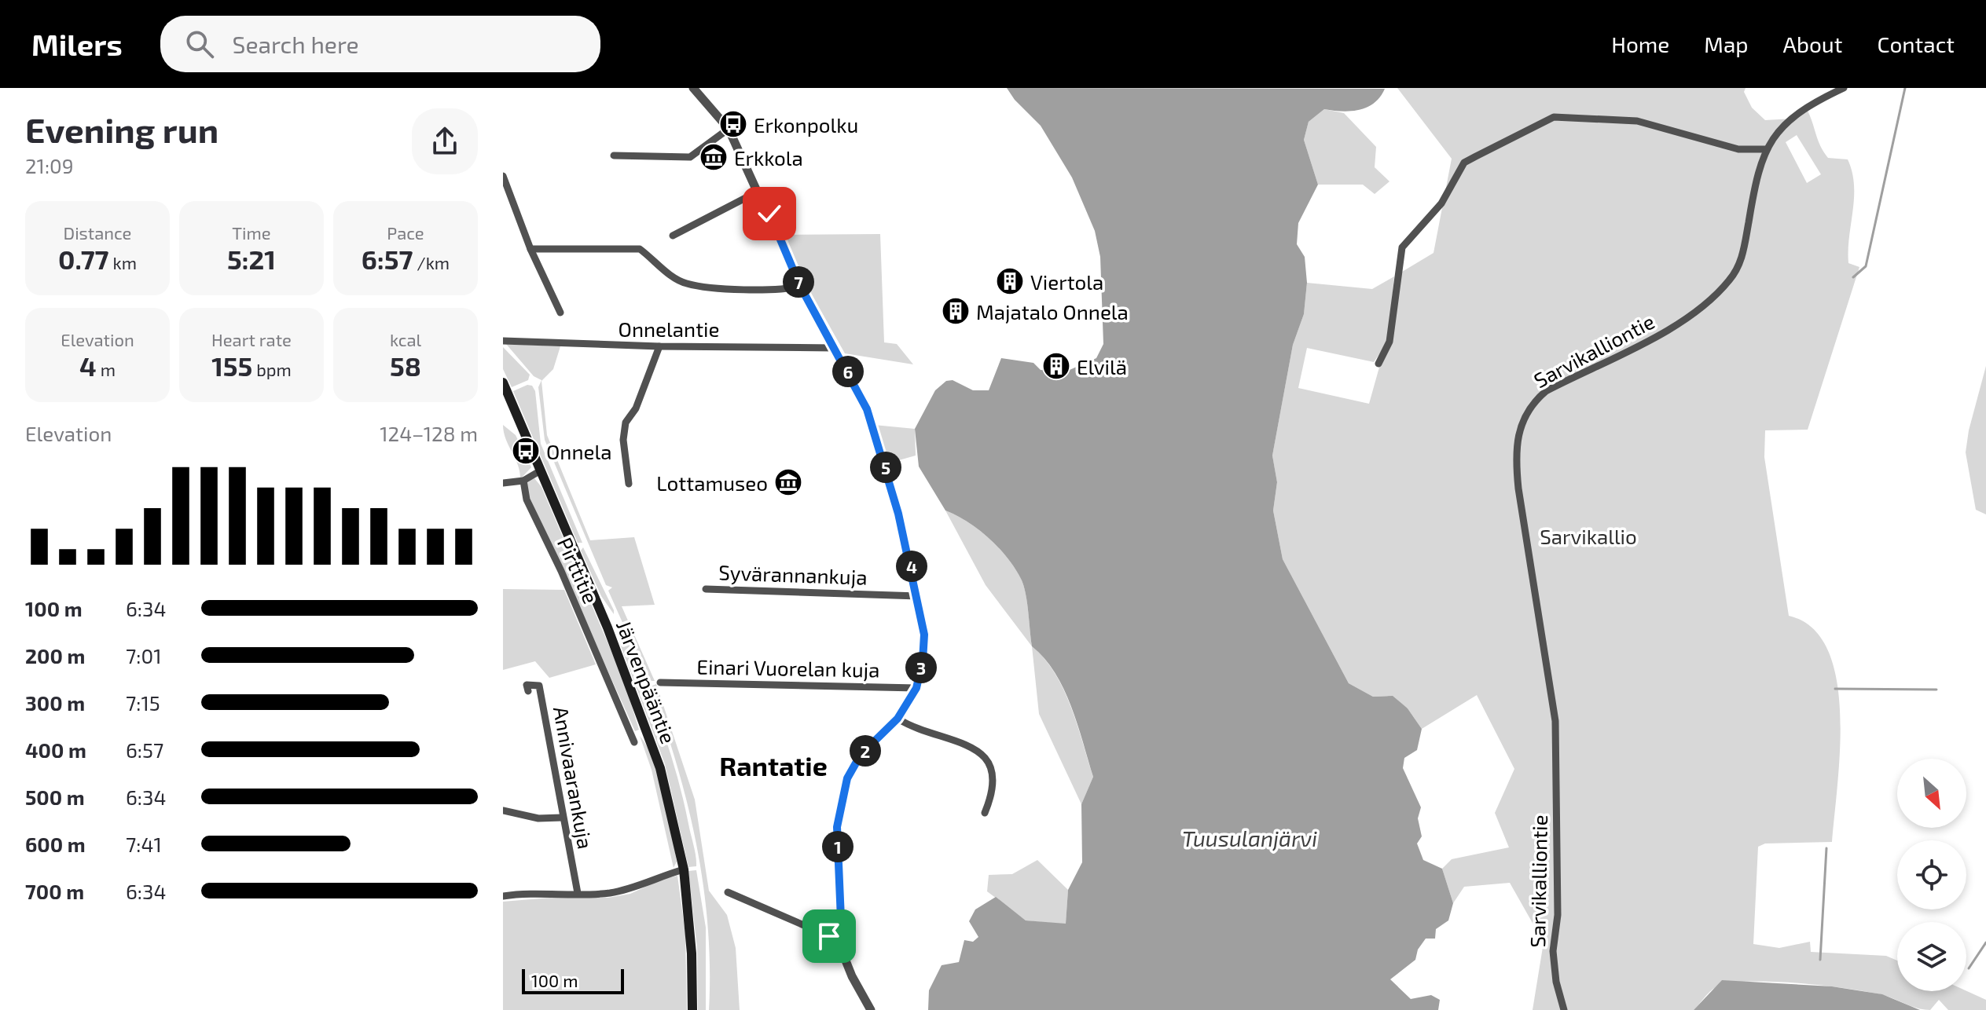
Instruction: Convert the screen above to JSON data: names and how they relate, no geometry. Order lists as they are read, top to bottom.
{
  "streets": {
    "main road": ["Järvenpääntie"],
    "street": [
      "Onnelantie",
      "Sarvikalliontie",
      "Pirttitie",
      "Syvärannankuja",
      "Einari Vuorelan kuja",
      "Annivaarankuja"
    ]
  },
  "districts": ["Rantatie"],
  "water": ["Tuusulanjärvi"],
  "parks": ["Sarvikallio"],
  "places": {
    "bus stop": ["Erkonpolku", "Onnela"],
    "museum": ["Erkkola", "Lottamuseo"],
    "building": ["Viertola", "Majatalo Onnela", "Elvilä"]
  },
  "scale_bar": "100 m",
  "north": "bottom right",
  "page": {
    "header": "Milers",
    "search": "Search here",
    "nav": [
      "Home",
      "Map",
      "About",
      "Contact"
    ],
    "heading": ["Evening run", "21:09"],
    "stats": [
      ["Distance", "0.77 km"],
      ["Time", "5:21"],
      ["Pace", "6:57 /km"],
      ["Elevation", "4 m"],
      ["Heart rate", "155 bpm"],
      ["kcal", "58"]
    ],
    "pins": [
      "7",
      "6",
      "5",
      "4",
      "3",
      "2",
      "1"
    ],
    "chart": ["Elevation", "124–128 m"],
    "list": [
      {
        "name": "100 m",
        "note": "6:34"
      },
      {
        "name": "200 m",
        "note": "7:01"
      },
      {
        "name": "300 m",
        "note": "7:15"
      },
      {
        "name": "400 m",
        "note": "6:57"
      },
      {
        "name": "500 m",
        "note": "6:34"
      },
      {
        "name": "600 m",
        "note": "7:41"
      },
      {
        "name": "700 m",
        "note": "6:34"
      }
    ],
    "scale": "100 m"
  }
}
